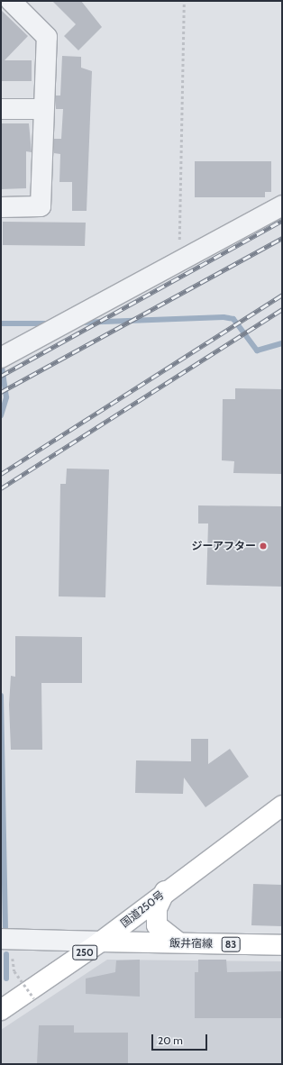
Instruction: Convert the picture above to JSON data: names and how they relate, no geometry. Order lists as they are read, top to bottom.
{
  "streets": {
    "main road": [
      "国道250号",
      "飯井宿線",
      "83",
      "250"
    ]
  },
  "crossings": [
    ["国道250号", "飯井宿線"]
  ],
  "places": ["ジーアフター"],
  "scale_bar": "20 m"
}
